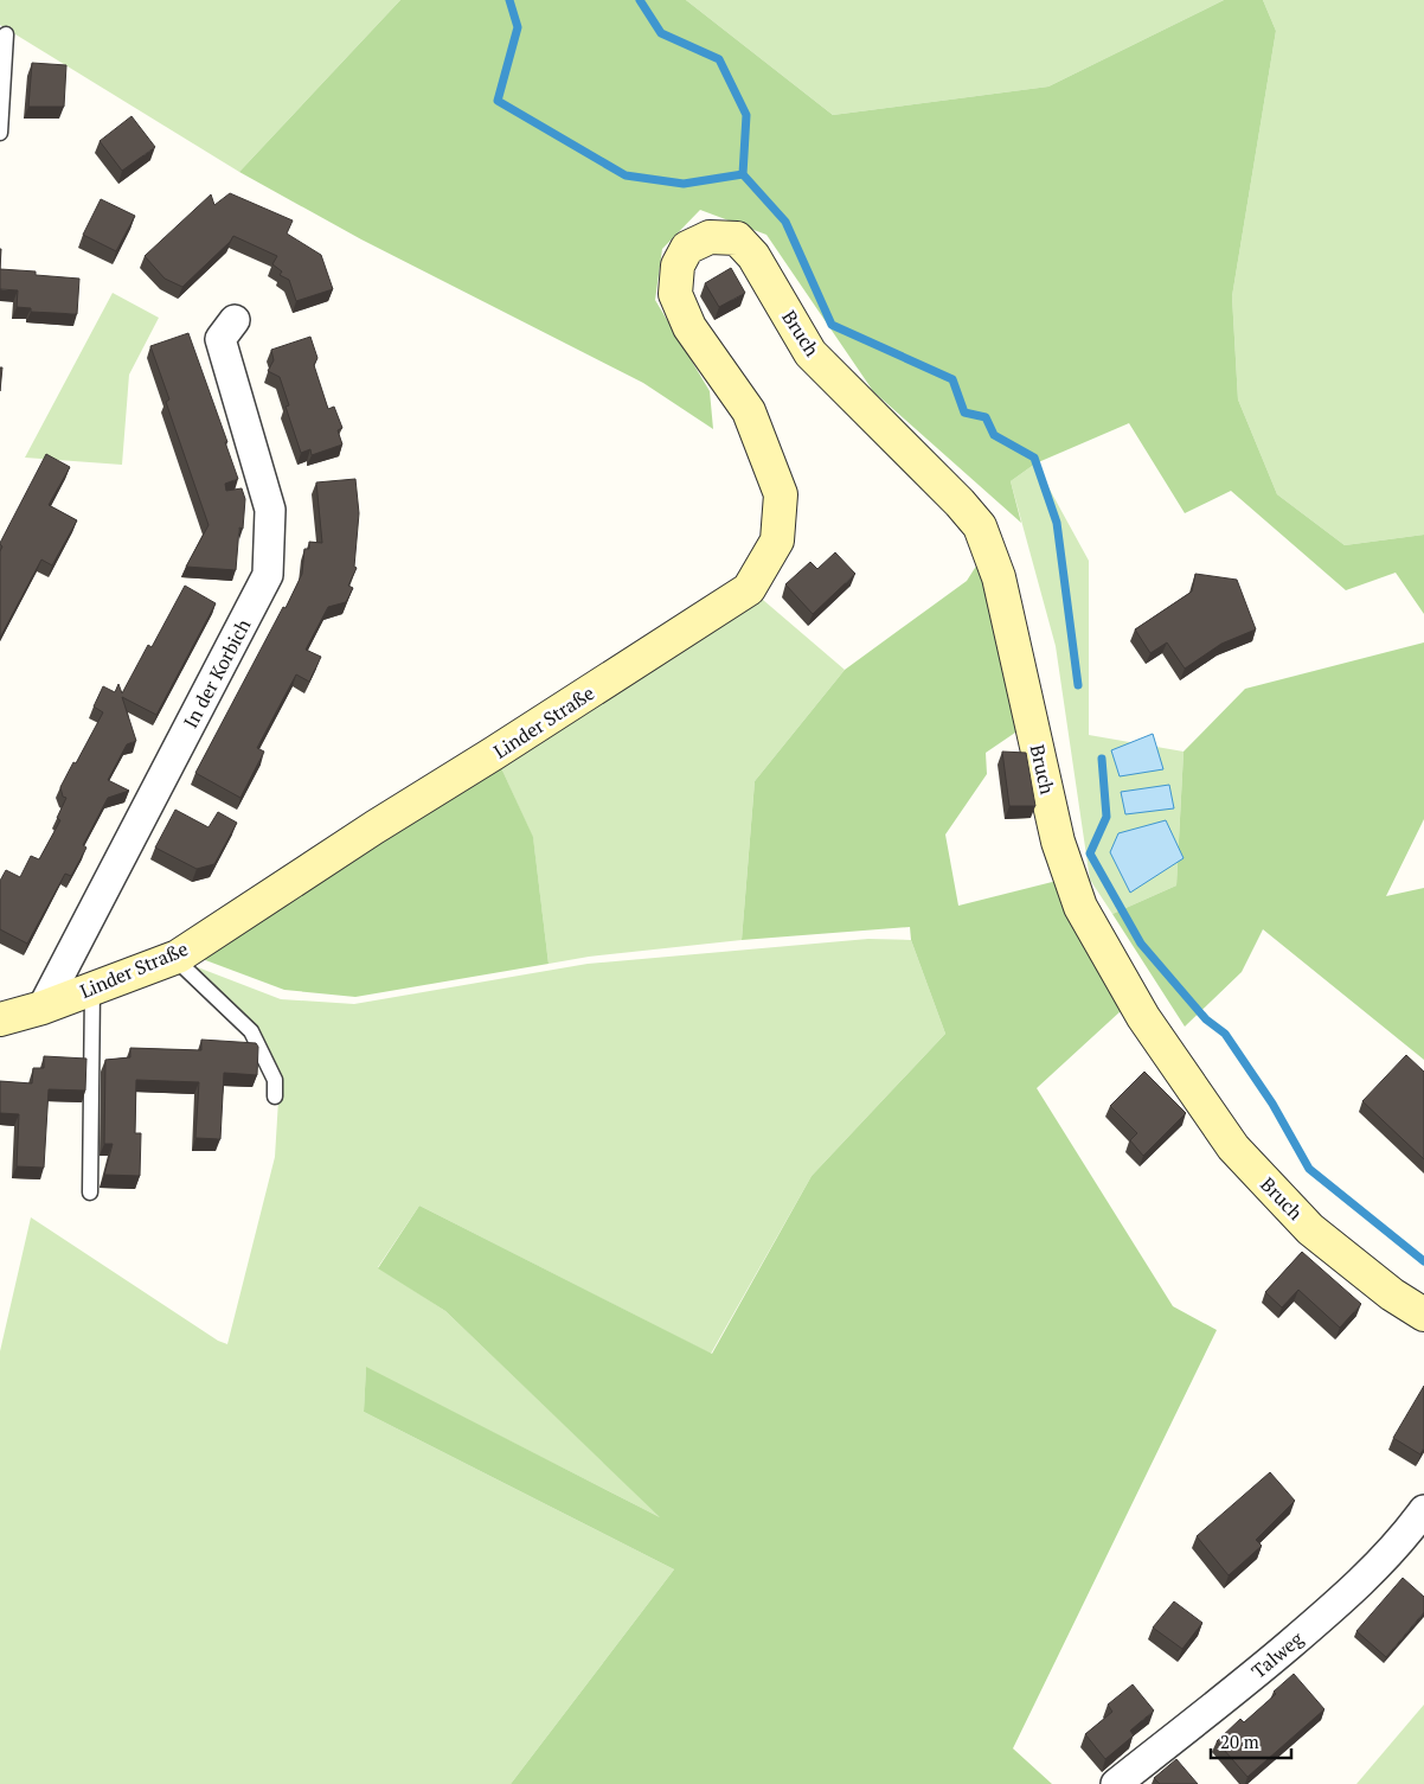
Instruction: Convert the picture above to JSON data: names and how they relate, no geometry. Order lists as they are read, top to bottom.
{
  "streets": {
    "street": [
      "Bruch",
      "In der Korbich",
      "Linder Straße",
      "Talweg"
    ]
  },
  "crossings": [
    ["Bruch", "Linder Straße"],
    ["In der Korbich", "Linder Straße"]
  ],
  "scale_bar": "20 m"
}
